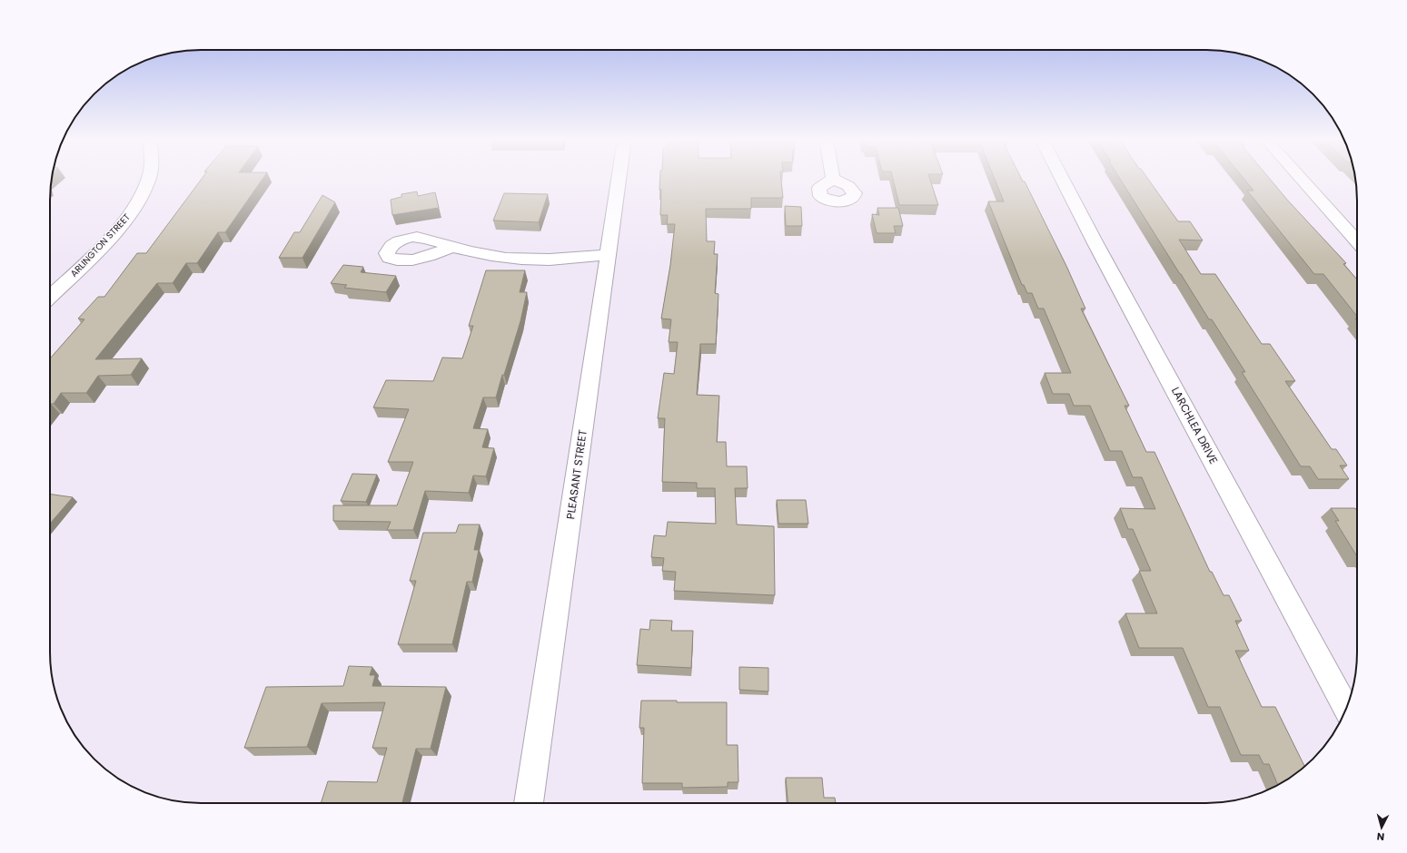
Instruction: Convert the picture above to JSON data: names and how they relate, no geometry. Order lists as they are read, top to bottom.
{
  "streets": {
    "street": ["ARLINGTON STREET", "LARCHLEA DRIVE", "PLEASANT STREET"]
  },
  "north": "bottom"
}
